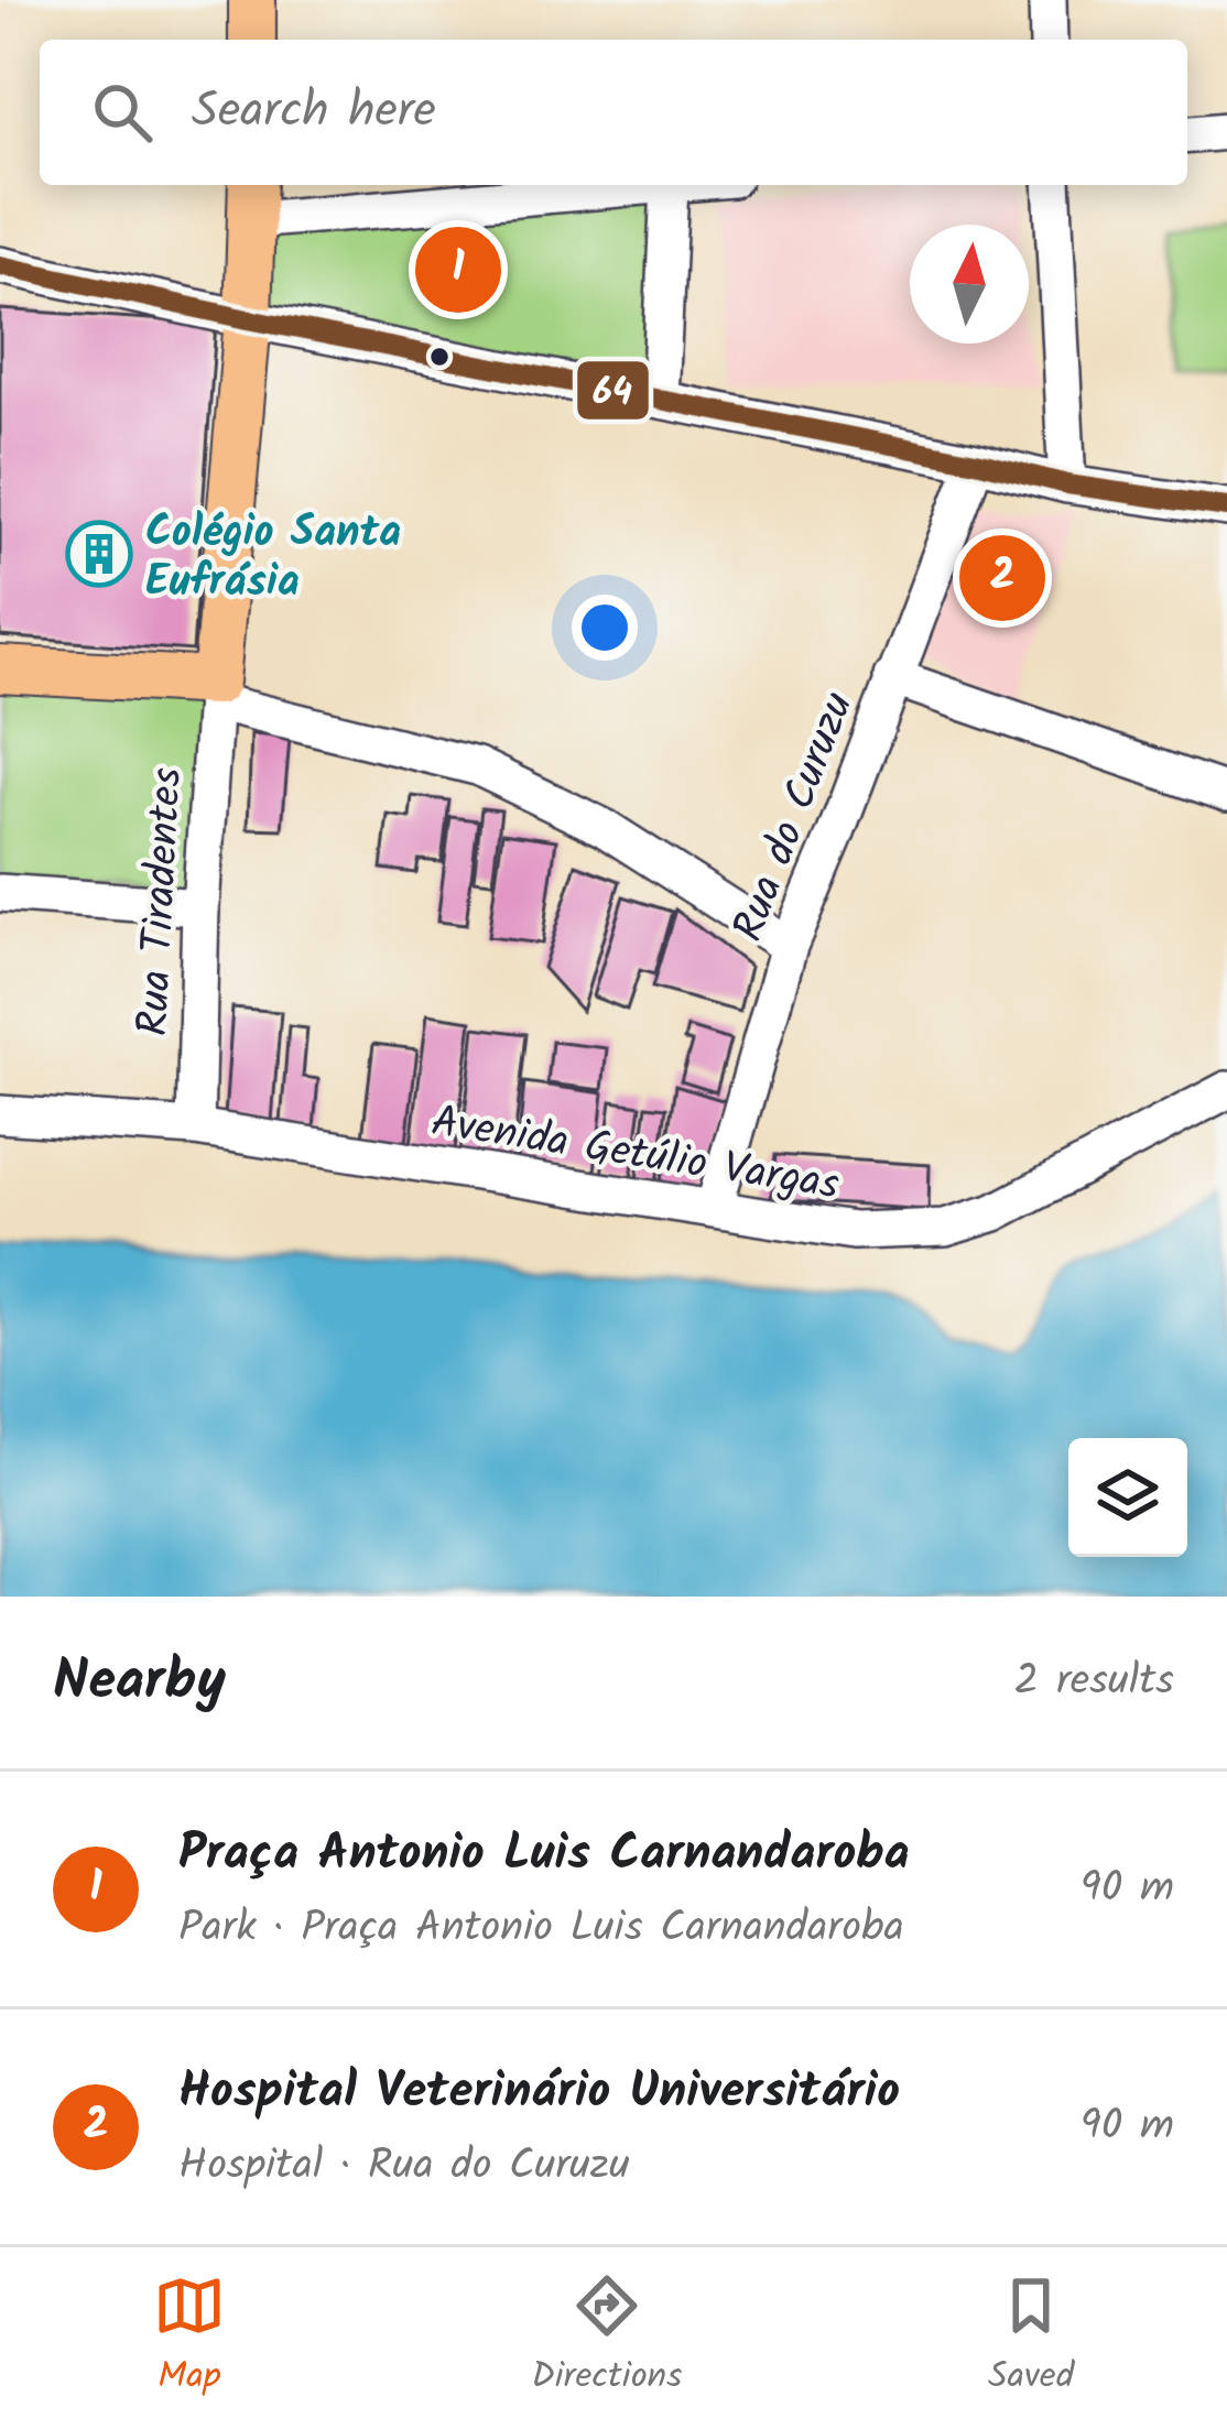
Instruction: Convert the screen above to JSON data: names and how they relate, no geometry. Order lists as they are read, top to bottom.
{
  "streets": {
    "street": ["Rua do Curuzu", "Rua Tiradentes", "Avenida Getúlio Vargas"]
  },
  "crossings": [
    ["Rua do Curuzu", "Avenida Getúlio Vargas"],
    ["Rua Tiradentes", "Avenida Getúlio Vargas"]
  ],
  "places": {
    "building": ["Colégio Santa Eufrásia"]
  },
  "lines": ["transit line 64"],
  "north": "top",
  "page": {
    "search": "Search here",
    "pins": ["1", "2"],
    "heading": ["Nearby", "2 results"],
    "list": [
      {
        "mark": "1",
        "name": "Praça Antonio Luis Carnandaroba",
        "note": "Park · Praça Antonio Luis Carnandaroba",
        "value": "90 m"
      },
      {
        "mark": "2",
        "name": "Hospital Veterinário Universitário",
        "note": "Hospital · Rua do Curuzu",
        "value": "90 m"
      }
    ],
    "nav": ["Map", "Directions", "Saved"]
  }
}
